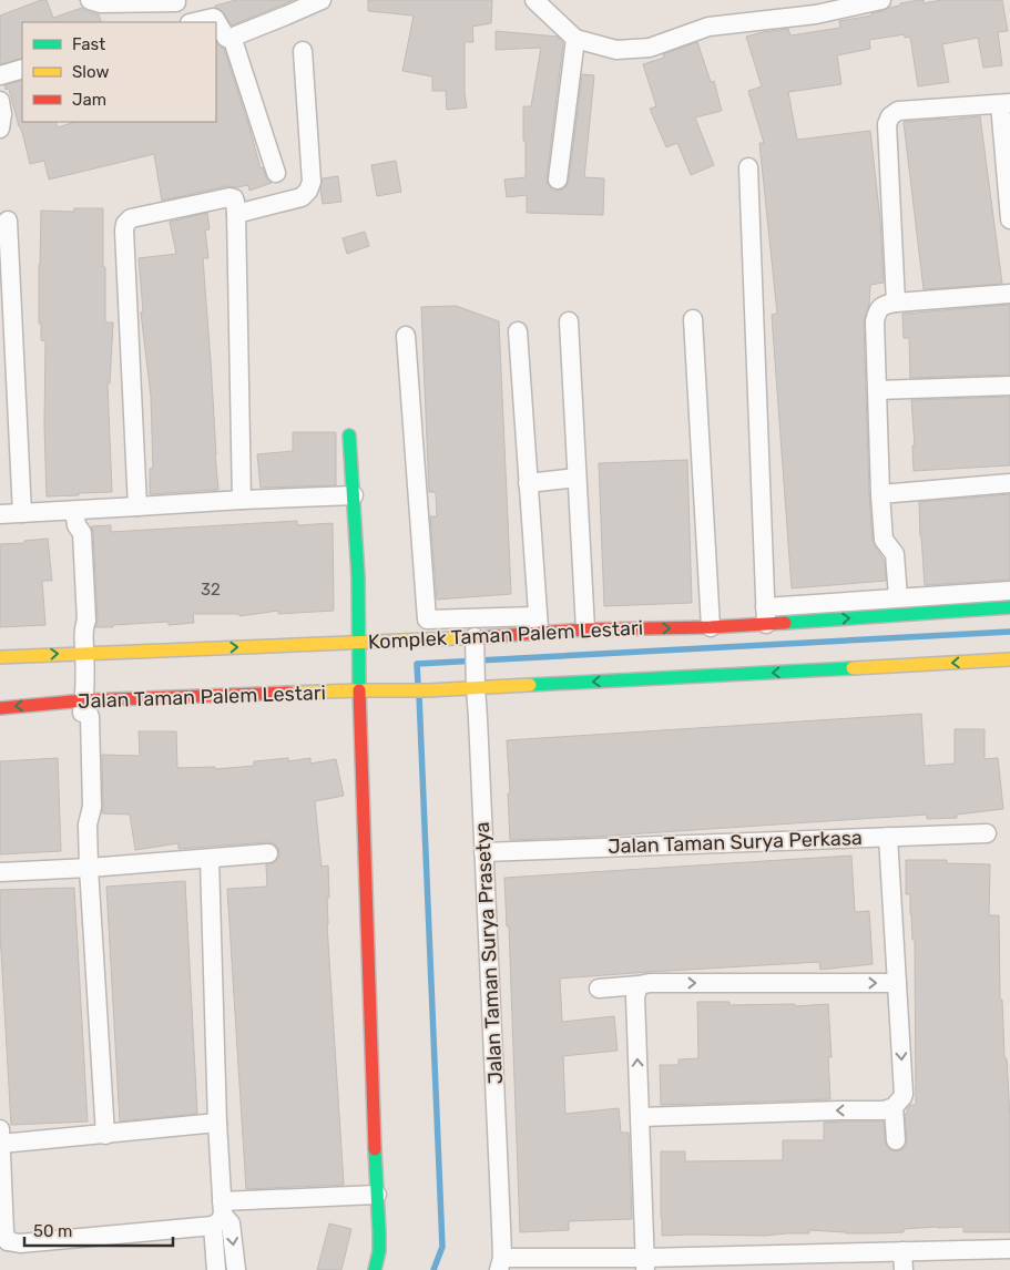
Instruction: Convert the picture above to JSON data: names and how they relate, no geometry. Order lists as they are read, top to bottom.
{
  "streets": {
    "street": [
      "Komplek Taman Palem Lestari",
      "Jalan Taman Palem Lestari",
      "Jalan Taman Surya Perkasa",
      "Jalan Taman Surya Prasetya"
    ]
  },
  "crossings": [
    ["Komplek Taman Palem Lestari", "Jalan Taman Surya Prasetya"],
    ["Jalan Taman Palem Lestari", "Jalan Taman Surya Prasetya"],
    ["Jalan Taman Surya Perkasa", "Jalan Taman Surya Prasetya"]
  ],
  "house_numbers": ["32"],
  "legend": ["Fast", "Slow", "Jam"],
  "scale_bar": "50 m"
}
